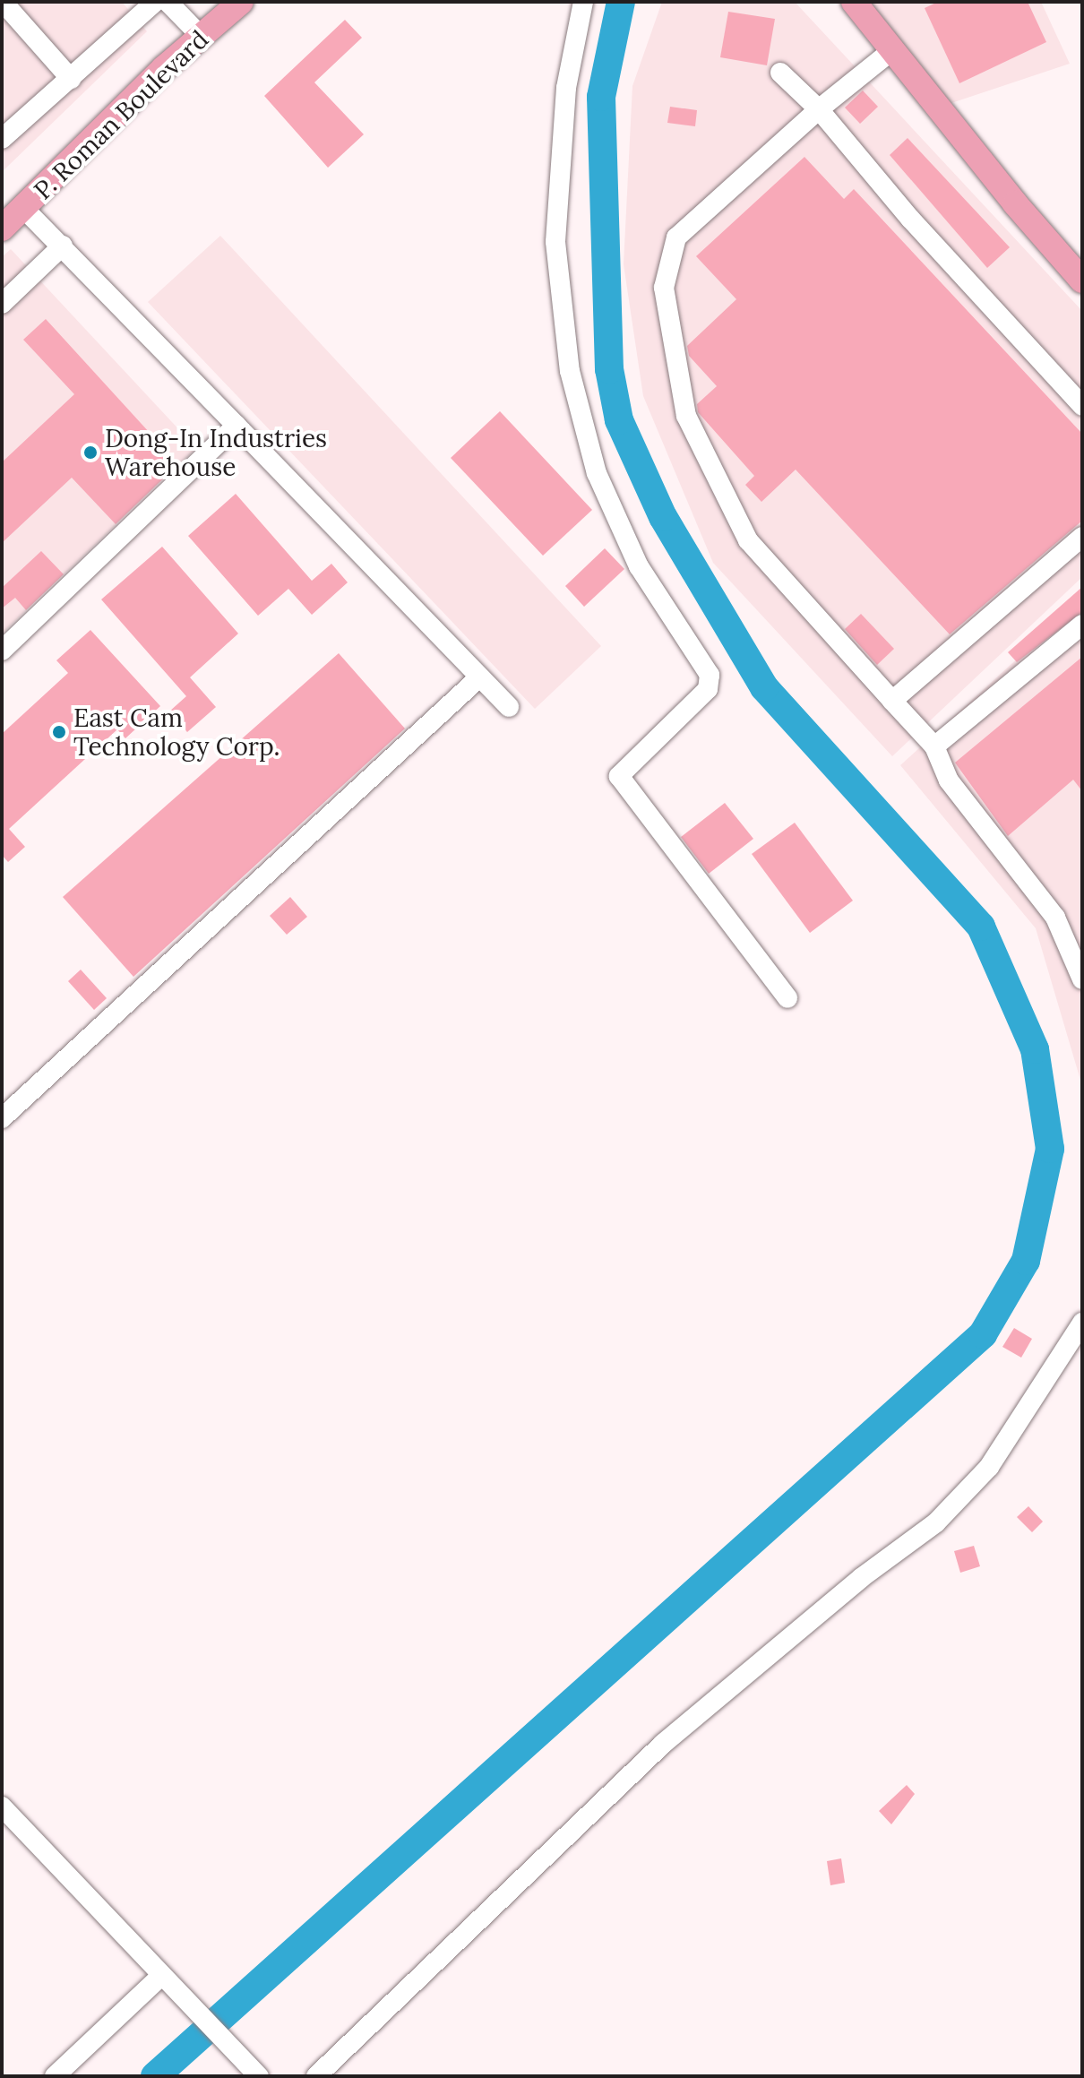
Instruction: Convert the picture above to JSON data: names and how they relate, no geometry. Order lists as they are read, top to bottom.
{
  "streets": {
    "main road": ["P. Roman Boulevard"]
  },
  "places": ["Dong-In Industries Warehouse", "East Cam Technology Corp."]
}
